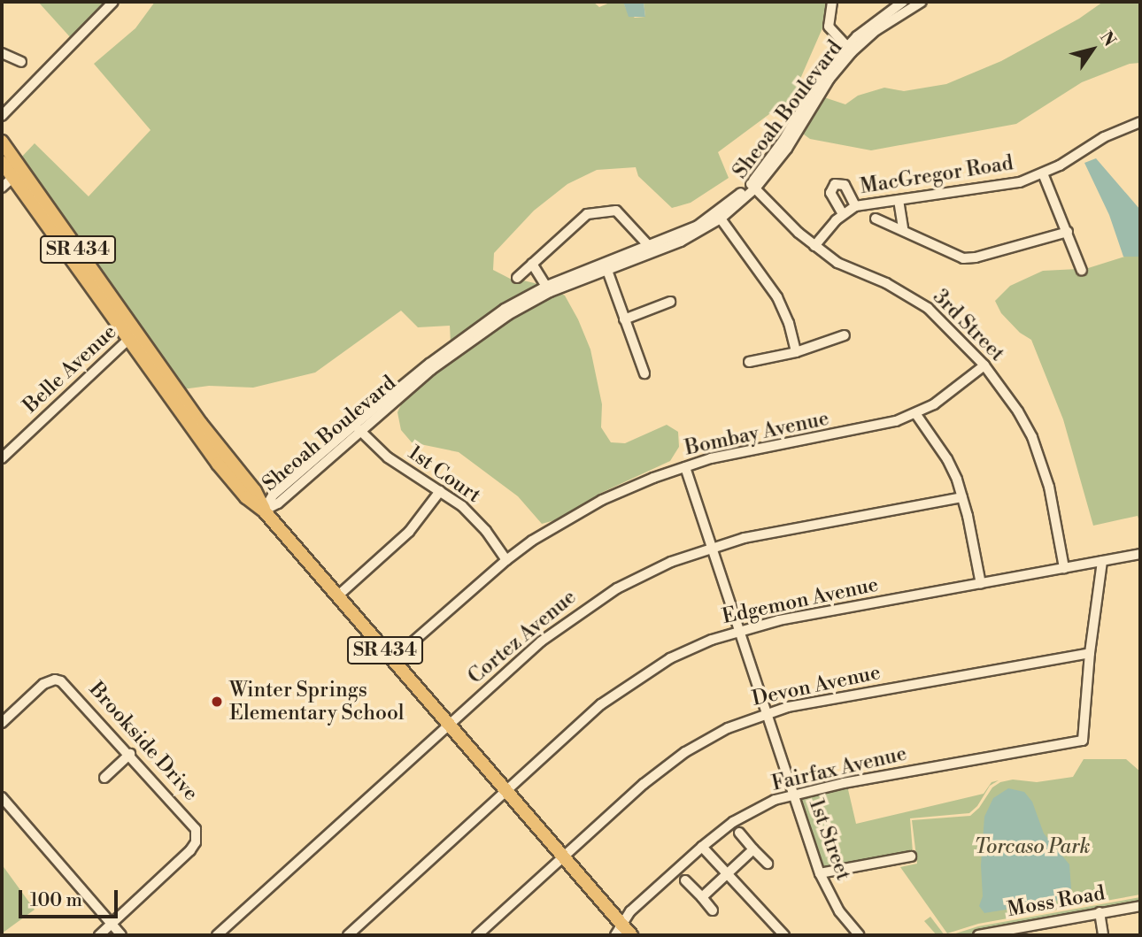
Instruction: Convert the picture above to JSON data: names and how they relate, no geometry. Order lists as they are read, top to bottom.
{
  "streets": {
    "main road": ["SR 434"],
    "street": [
      "Sheoah Boulevard",
      "MacGregor Road",
      "3rd Street",
      "Belle Avenue",
      "Bombay Avenue",
      "1st Court",
      "Edgemon Avenue",
      "Cortez Avenue",
      "Devon Avenue",
      "Brookside Drive",
      "Fairfax Avenue",
      "1st Street",
      "Moss Road"
    ]
  },
  "crossings": [
    ["Sheoah Boulevard", "SR 434"],
    ["Sheoah Boulevard", "3rd Street"],
    ["Sheoah Boulevard", "1st Court"],
    ["MacGregor Road", "3rd Street"],
    ["SR 434", "Belle Avenue"],
    ["SR 434", "Bombay Avenue"],
    ["SR 434", "Edgemon Avenue"],
    ["SR 434", "Cortez Avenue"],
    ["SR 434", "Devon Avenue"],
    ["SR 434", "Fairfax Avenue"],
    ["3rd Street", "Bombay Avenue"],
    ["3rd Street", "Edgemon Avenue"],
    ["Bombay Avenue", "1st Court"],
    ["Bombay Avenue", "1st Street"],
    ["Edgemon Avenue", "1st Street"],
    ["Cortez Avenue", "1st Street"],
    ["Devon Avenue", "Fairfax Avenue"],
    ["Devon Avenue", "1st Street"],
    ["Fairfax Avenue", "1st Street"]
  ],
  "parks": ["Torcaso Park"],
  "places": ["Winter Springs Elementary School"],
  "scale_bar": "100 m",
  "north": "top right"
}
